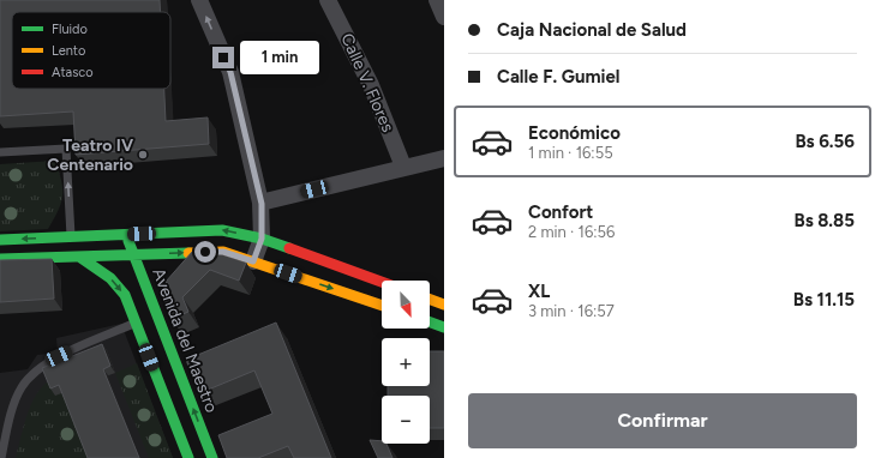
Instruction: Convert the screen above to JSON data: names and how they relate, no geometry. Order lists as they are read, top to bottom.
{
  "streets": {
    "main road": ["Avenida del Maestro"],
    "street": ["Calle V. Flores"]
  },
  "places": ["Teatro IV Centenario"],
  "legend": ["Fluido", "Lento", "Atasco"],
  "north": "bottom right",
  "page": {
    "banner": ["Caja Nacional de Salud", "Calle F. Gumiel"],
    "bubble": "1 min",
    "list": [
      {
        "name": "Económico",
        "note": "1 min · 16:55",
        "value": "Bs 6.56"
      },
      {
        "name": "Confort",
        "note": "2 min · 16:56",
        "value": "Bs 8.85"
      },
      {
        "name": "XL",
        "note": "3 min · 16:57",
        "value": "Bs 11.15"
      }
    ],
    "map_buttons": ["+", "−"],
    "buttons": "Confirmar"
  }
}
